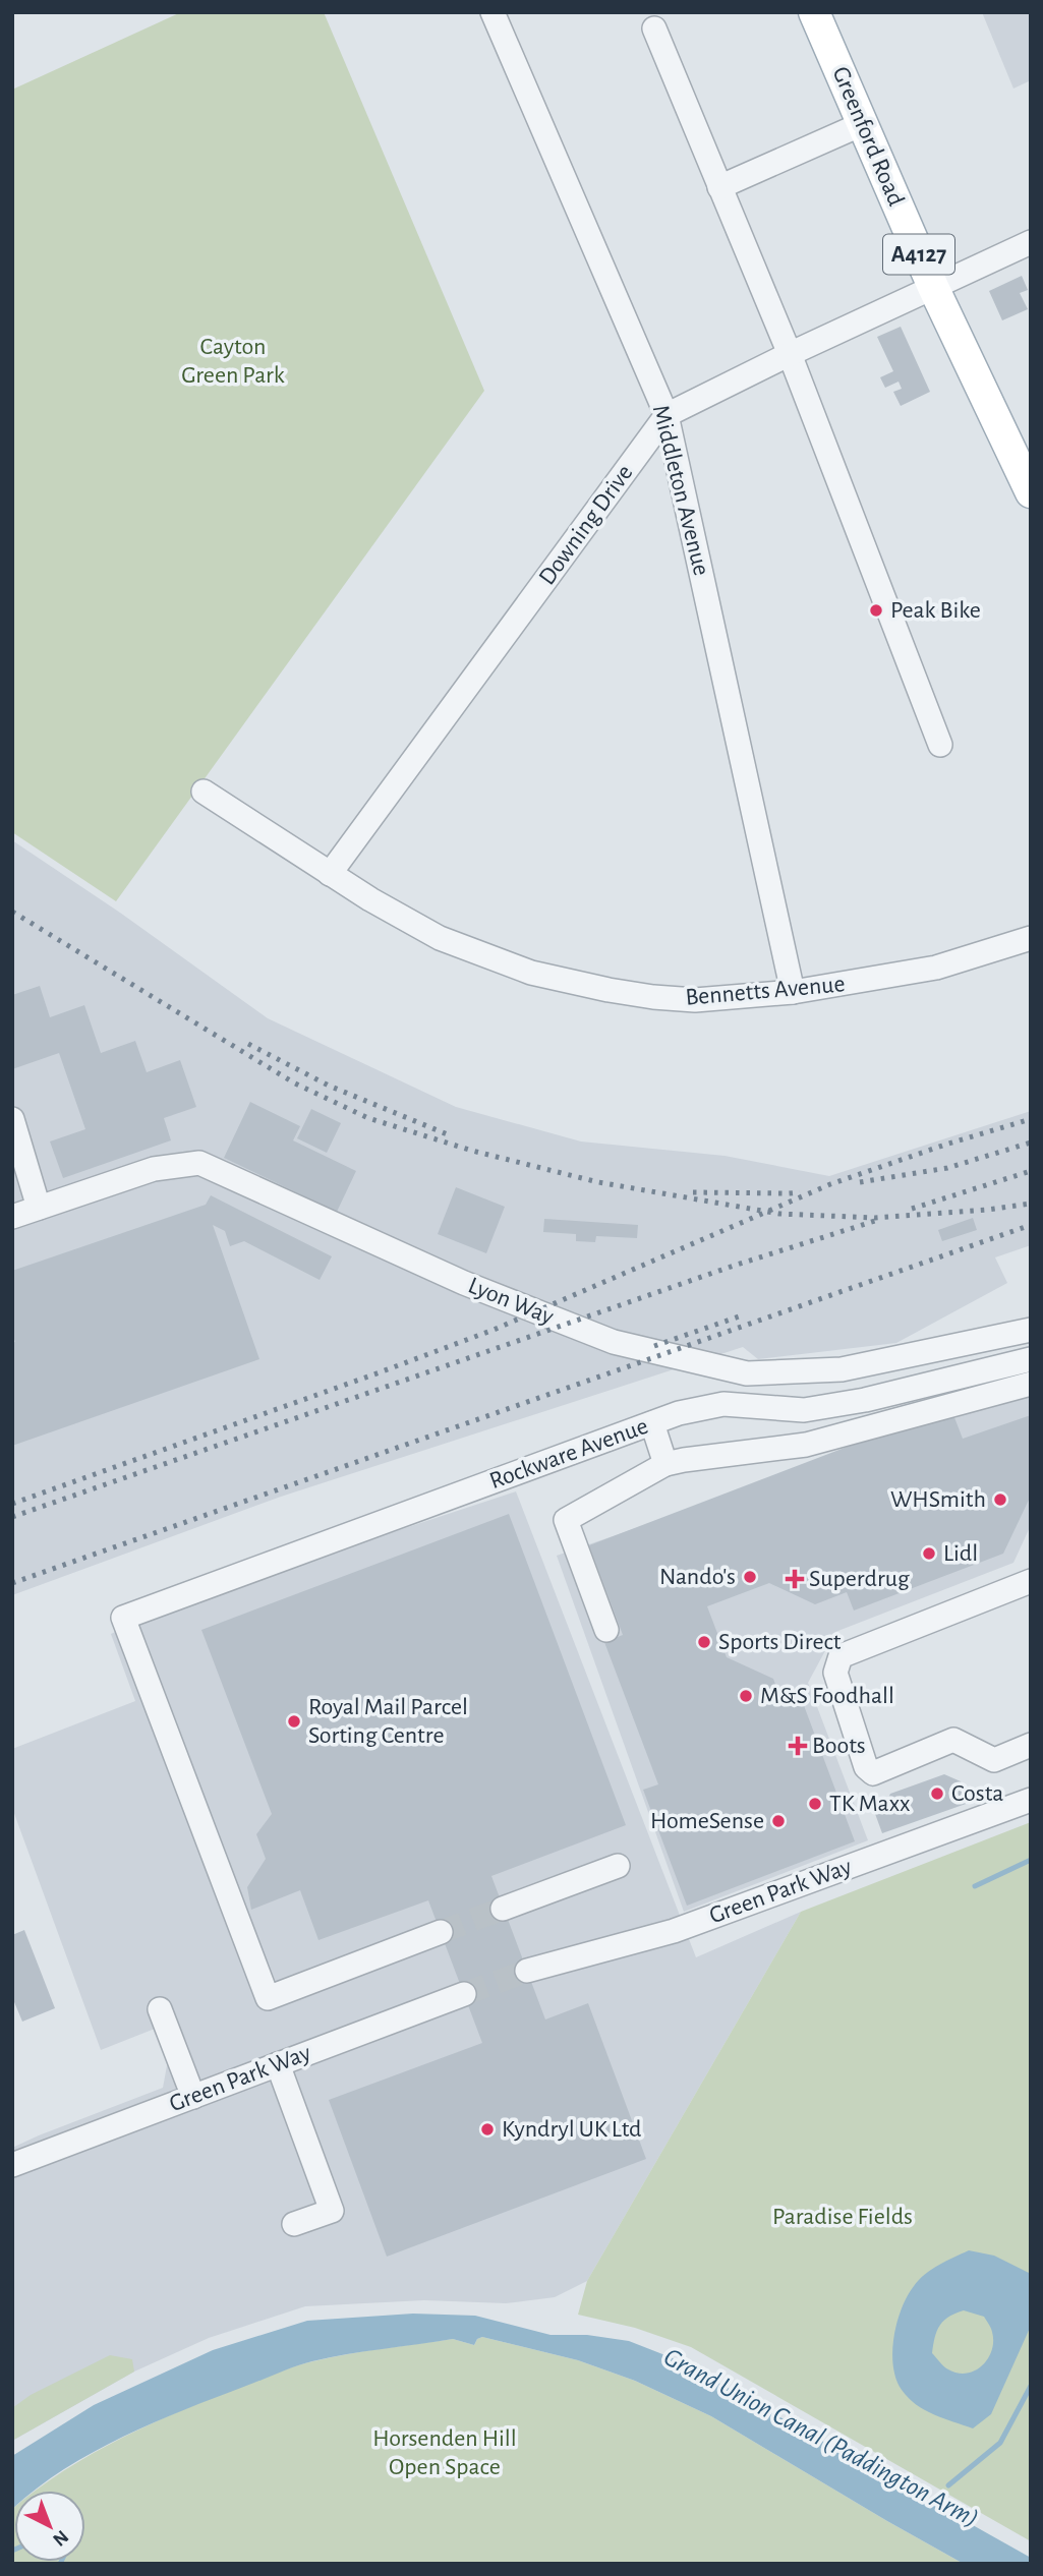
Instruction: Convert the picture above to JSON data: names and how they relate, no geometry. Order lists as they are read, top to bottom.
{
  "streets": {
    "main road": ["Greenford Road", "A4127"],
    "street": [
      "Middleton Avenue",
      "Downing Drive",
      "Bennetts Avenue",
      "Lyon Way",
      "Rockware Avenue",
      "Green Park Way"
    ]
  },
  "crossings": [
    ["Greenford Road", "Downing Drive"],
    ["Middleton Avenue", "Downing Drive"],
    ["Middleton Avenue", "Bennetts Avenue"],
    ["Downing Drive", "Bennetts Avenue"]
  ],
  "water": ["Grand Union Canal (Paddington Arm)"],
  "parks": ["Cayton Green Park", "Paradise Fields", "Horsenden Hill Open Space"],
  "places": {
    "other": [
      "Peak Bike",
      "WHSmith",
      "Lidl",
      "Nando's",
      "Sports Direct",
      "M&S Foodhall",
      "Royal Mail Parcel Sorting Centre",
      "Costa",
      "TK Maxx",
      "HomeSense",
      "Kyndryl UK Ltd"
    ],
    "health": ["Superdrug", "Boots"]
  },
  "north": "bottom right"
}
